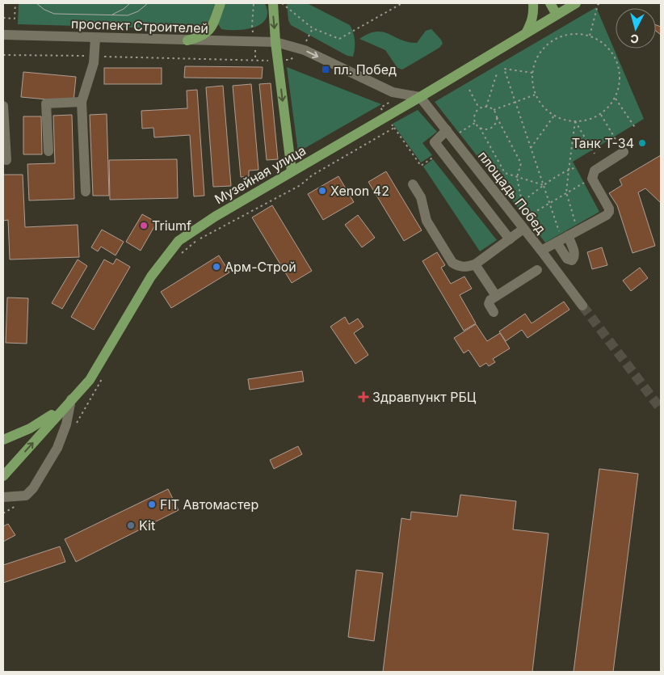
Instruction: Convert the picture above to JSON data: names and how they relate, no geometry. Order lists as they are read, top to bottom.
{
  "streets": {
    "main road": ["Музейная улица"],
    "street": ["проспект Строителей", "площадь Побед"]
  },
  "crossings": [
    ["проспект Строителей", "Музейная улица"],
    ["проспект Строителей", "площадь Побед"],
    ["Музейная улица", "площадь Побед"]
  ],
  "one_way": ["проспект Строителей"],
  "places": {
    "transit": ["пл. Побед"],
    "other": [
      "Танк Т-34",
      "Xenon 42",
      "Triumf",
      "Арм-Строй",
      "FIT Автомастер",
      "Kit"
    ],
    "health": ["Здравпункт РБЦ"]
  },
  "north": "bottom"
}
